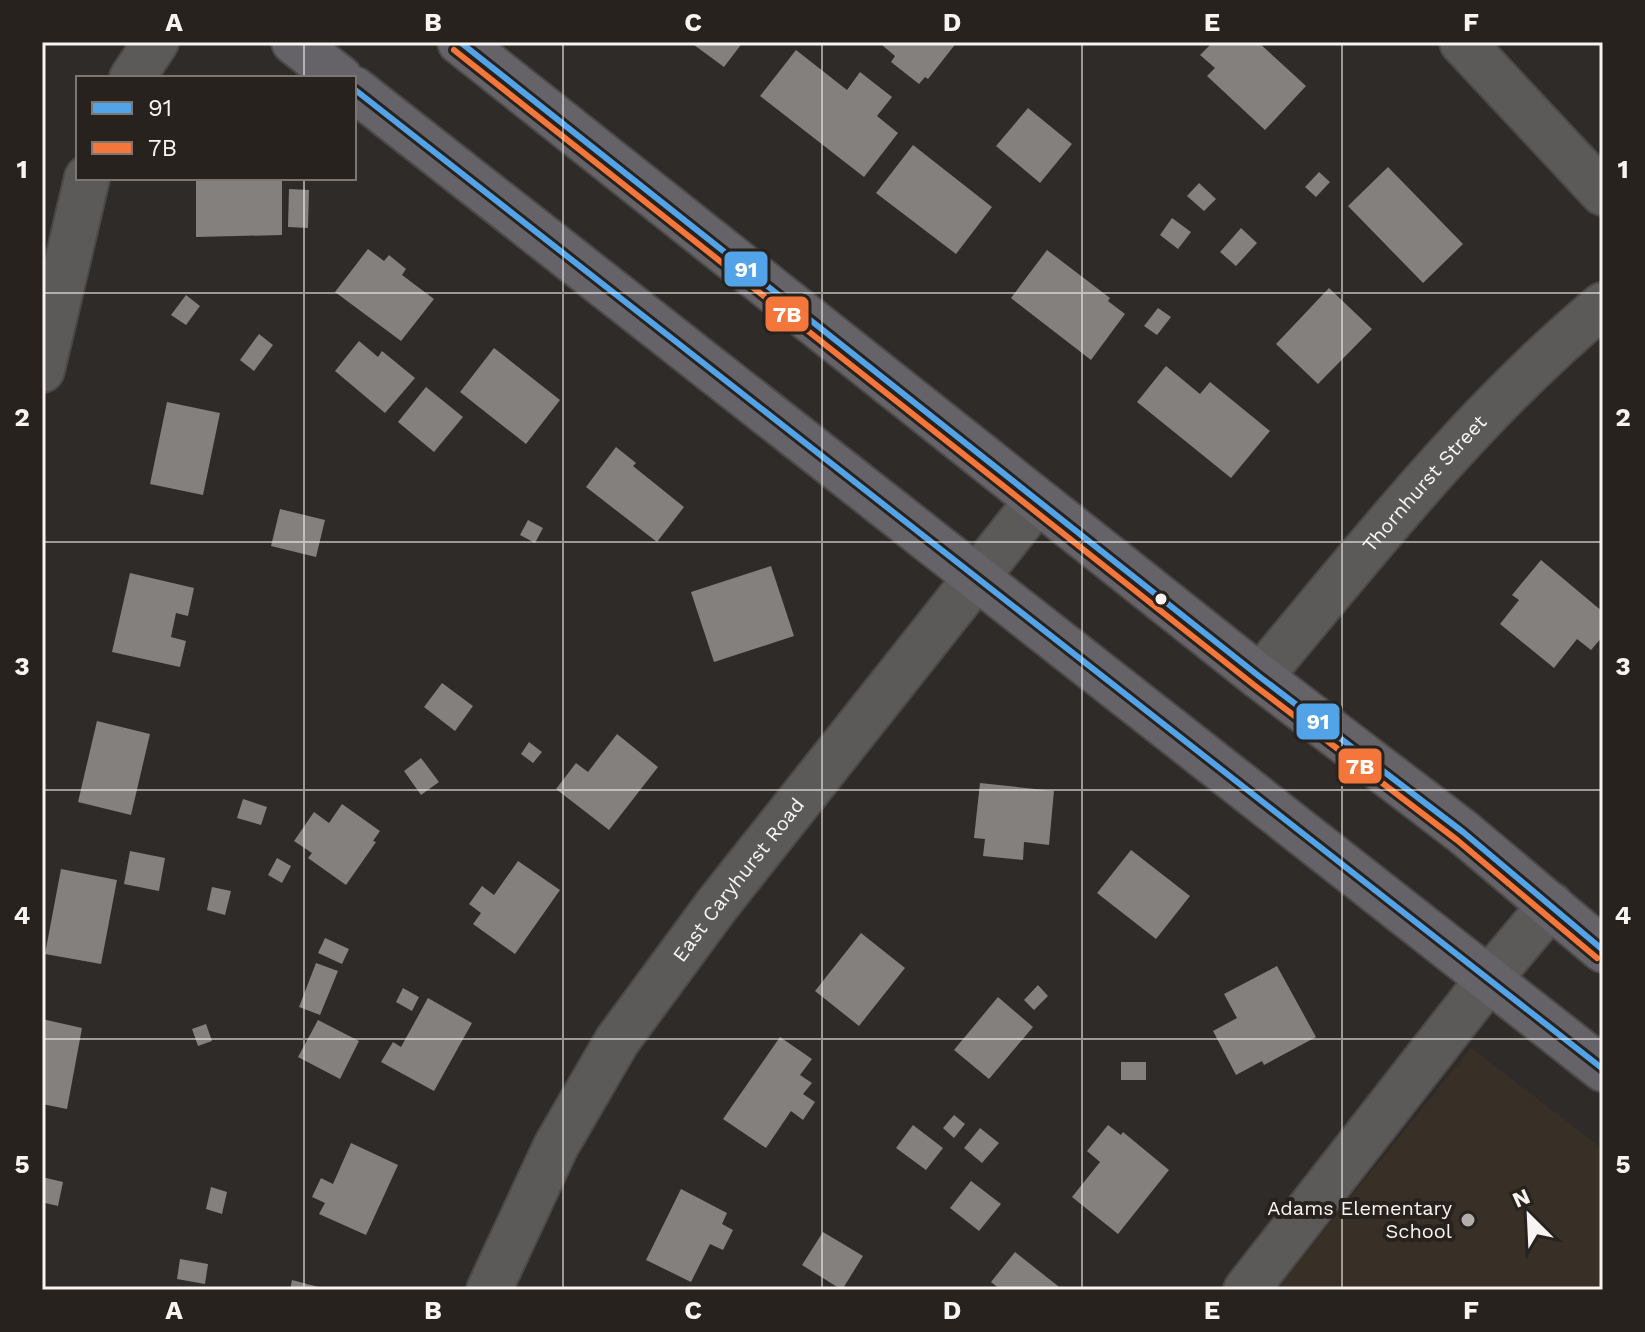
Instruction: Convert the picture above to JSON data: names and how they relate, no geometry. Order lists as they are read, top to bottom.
{
  "streets": {
    "street": ["Thornhurst Street", "East Caryhurst Road"]
  },
  "places": ["Adams Elementary School"],
  "lines": ["transit line 91", "transit line 7B"],
  "legend": ["91", "7B"],
  "north": "top left",
  "grid": {
    "columns": [
      "A",
      "B",
      "C",
      "D",
      "E",
      "F"
    ],
    "rows": [
      "1",
      "2",
      "3",
      "4",
      "5"
    ]
  }
}
